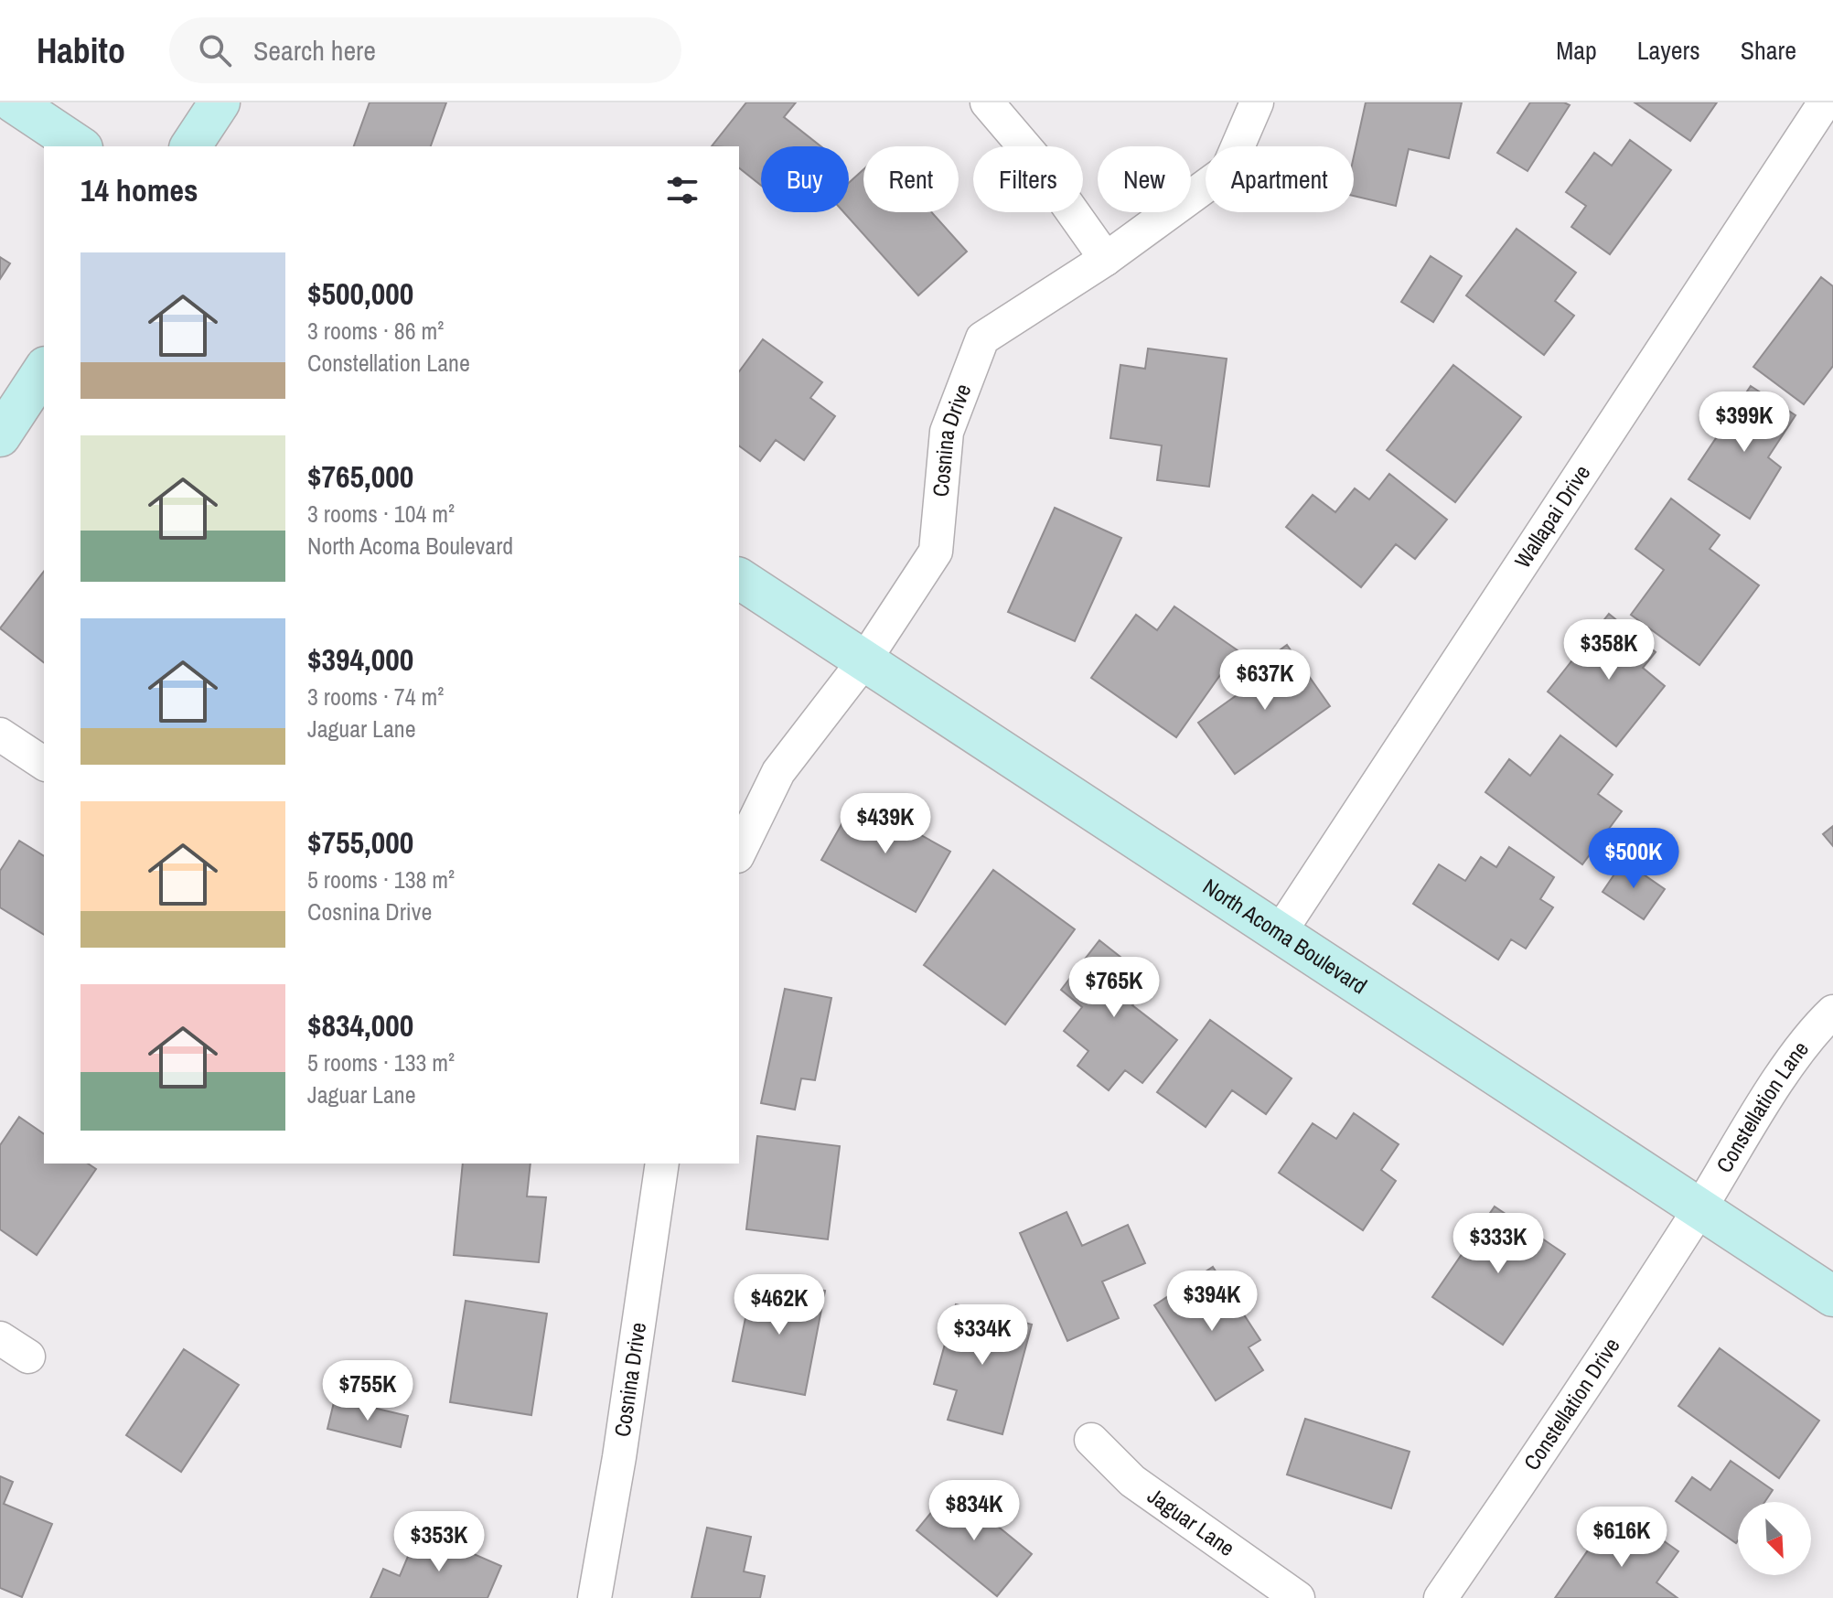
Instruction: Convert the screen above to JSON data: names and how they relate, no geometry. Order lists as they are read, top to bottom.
{
  "streets": {
    "main road": ["North Acoma Boulevard"],
    "street": [
      "Cosnina Drive",
      "Wallapai Drive",
      "Constellation Lane",
      "Constellation Drive",
      "Jaguar Lane"
    ]
  },
  "crossings": [
    ["Cosnina Drive", "North Acoma Boulevard"],
    ["Wallapai Drive", "North Acoma Boulevard"],
    ["North Acoma Boulevard", "Constellation Lane"],
    ["North Acoma Boulevard", "Constellation Drive"],
    ["Constellation Lane", "Constellation Drive"]
  ],
  "north": "bottom right",
  "page": {
    "header": "Habito",
    "search": "Search here",
    "nav": ["Map", "Layers", "Share"],
    "chip": [
      "Buy",
      "Rent",
      "Filters",
      "New",
      "Apartment"
    ],
    "heading": "14 homes",
    "list": [
      {
        "name": "$500,000",
        "note": "3 rooms · 86 m² · Constellation Lane"
      },
      {
        "name": "$765,000",
        "note": "3 rooms · 104 m² · North Acoma Boulevard"
      },
      {
        "name": "$394,000",
        "note": "3 rooms · 74 m² · Jaguar Lane"
      },
      {
        "name": "$755,000",
        "note": "5 rooms · 138 m² · Cosnina Drive"
      },
      {
        "name": "$834,000",
        "note": "5 rooms · 133 m² · Jaguar Lane"
      }
    ],
    "price": [
      "$399K",
      "$358K",
      "$637K",
      "$439K",
      "$500K",
      "$765K",
      "$333K",
      "$394K",
      "$462K",
      "$334K",
      "$755K",
      "$834K",
      "$616K",
      "$353K"
    ]
  }
}
